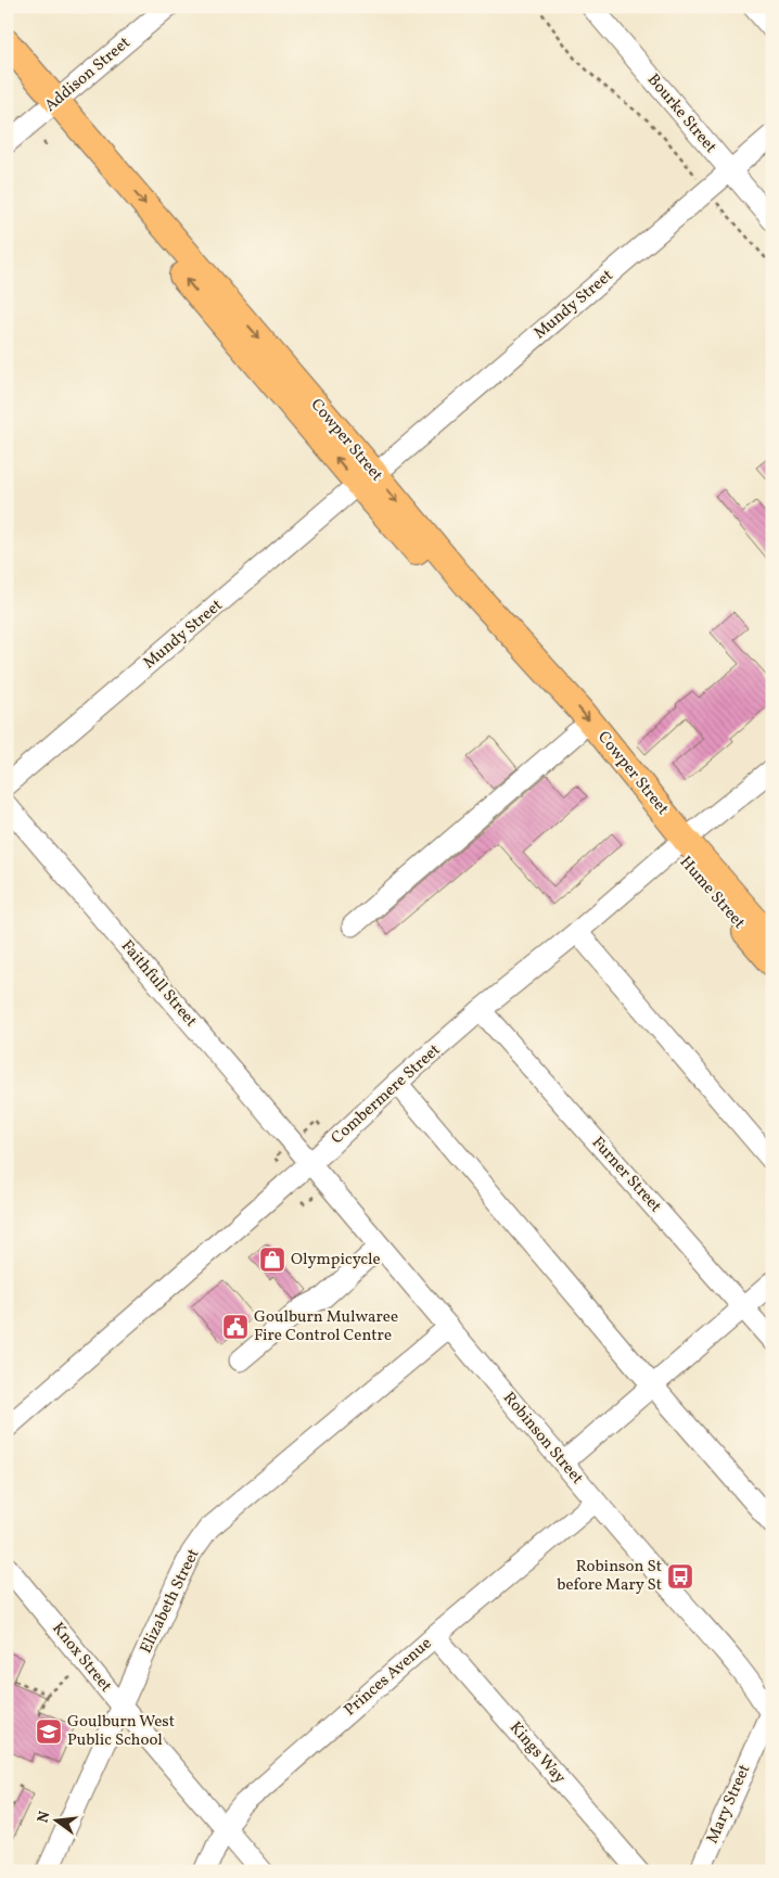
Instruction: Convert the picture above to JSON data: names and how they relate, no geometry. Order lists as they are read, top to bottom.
{
  "streets": {
    "main road": ["Cowper Street", "Hume Street"],
    "street": [
      "Addison Street",
      "Bourke Street",
      "Mundy Street",
      "Faithfull Street",
      "Combermere Street",
      "Furner Street",
      "Robinson Street",
      "Elizabeth Street",
      "Knox Street",
      "Princes Avenue",
      "Kings Way",
      "Mary Street"
    ]
  },
  "crossings": [
    ["Addison Street", "Cowper Street"],
    ["Bourke Street", "Mundy Street"],
    ["Mundy Street", "Cowper Street"],
    ["Cowper Street", "Hume Street"],
    ["Cowper Street", "Combermere Street"],
    ["Hume Street", "Combermere Street"],
    ["Faithfull Street", "Combermere Street"],
    ["Faithfull Street", "Robinson Street"],
    ["Combermere Street", "Furner Street"],
    ["Combermere Street", "Robinson Street"],
    ["Robinson Street", "Elizabeth Street"],
    ["Robinson Street", "Princes Avenue"],
    ["Robinson Street", "Mary Street"],
    ["Elizabeth Street", "Knox Street"],
    ["Knox Street", "Princes Avenue"],
    ["Princes Avenue", "Kings Way"]
  ],
  "places": {
    "shop": ["Olympicycle"],
    "public building": ["Goulburn Mulwaree Fire Control Centre"],
    "bus stop": ["Robinson St before Mary St"],
    "school or university": ["Goulburn West Public School"]
  },
  "north": "left"
}
